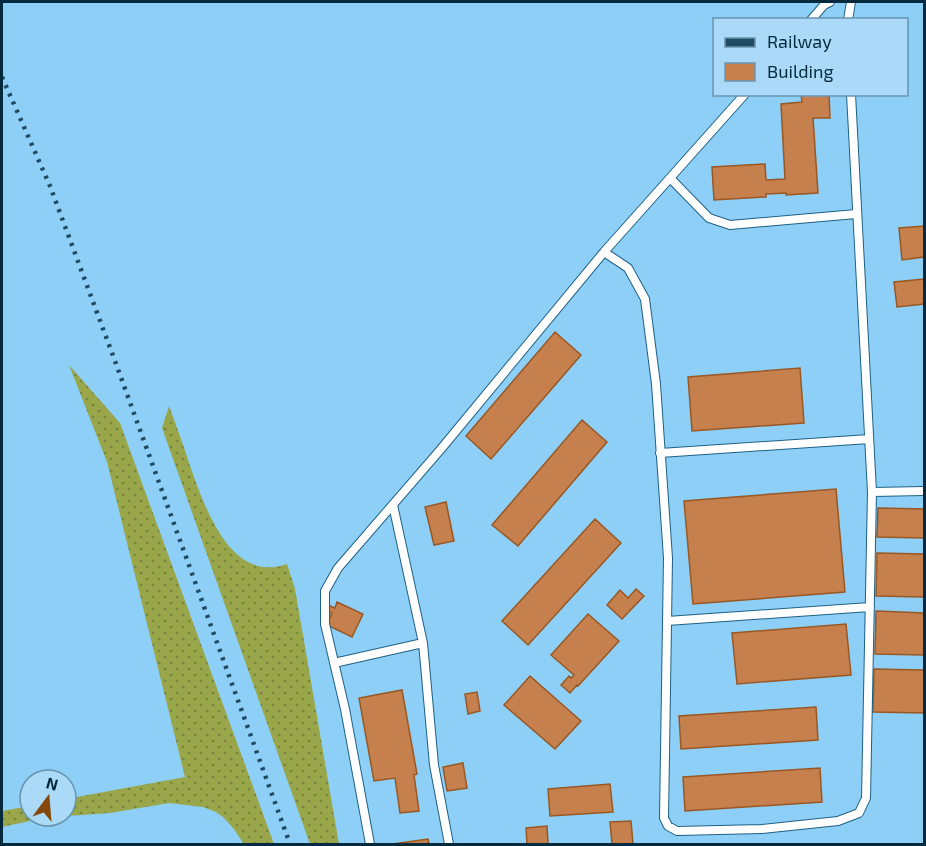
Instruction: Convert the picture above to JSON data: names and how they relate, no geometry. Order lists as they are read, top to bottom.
{
  "legend": ["Railway", "Building"],
  "north": "top"
}
